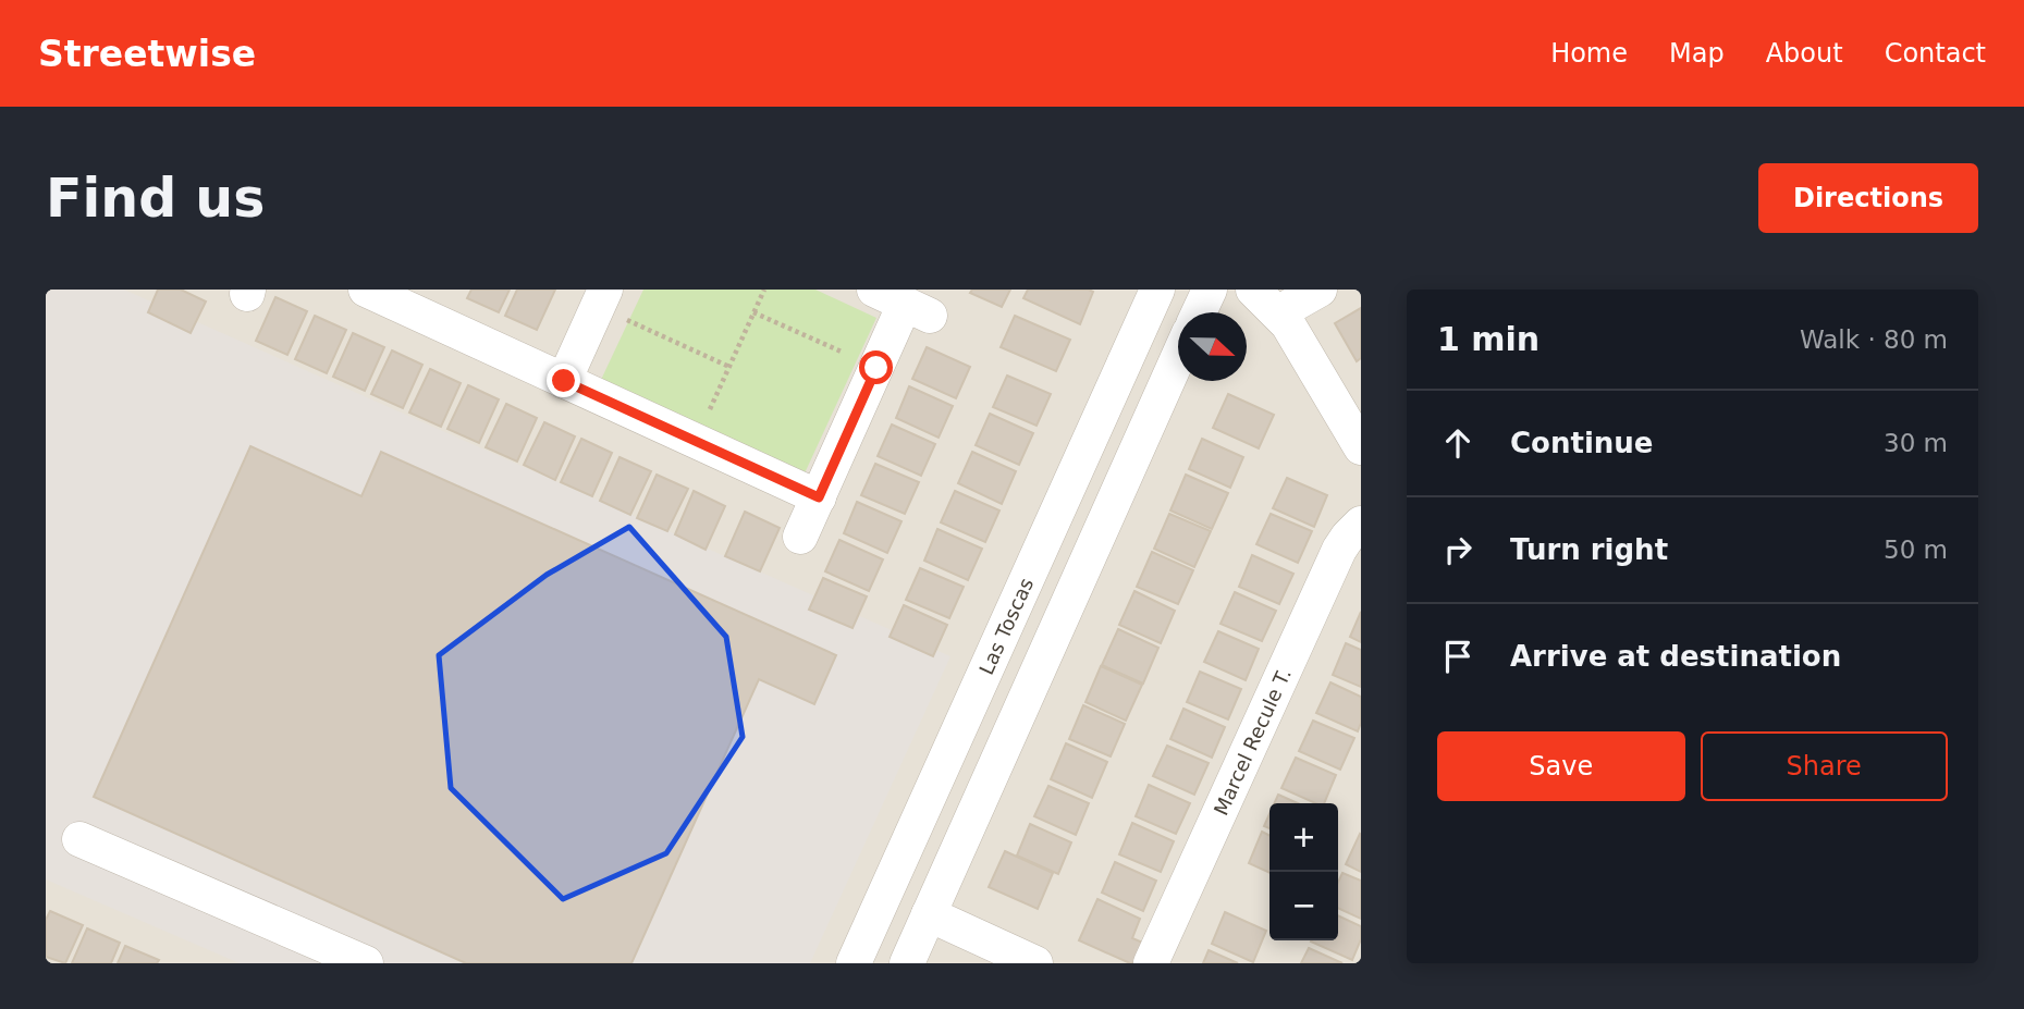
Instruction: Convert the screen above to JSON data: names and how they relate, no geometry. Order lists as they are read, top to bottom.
{
  "streets": {
    "street": ["Las Toscas", "Marcel Recule T."]
  },
  "north": "right",
  "page": {
    "header": "Streetwise",
    "nav": [
      "Home",
      "Map",
      "About",
      "Contact"
    ],
    "buttons": [
      "Directions",
      ["Save", "Share"]
    ],
    "title": "Find us",
    "heading": ["1 min", "Walk · 80 m"],
    "list": [
      ["Continue", "30 m"],
      ["Turn right", "50 m"],
      "Arrive at destination"
    ],
    "map_buttons": ["+", "−"]
  }
}
